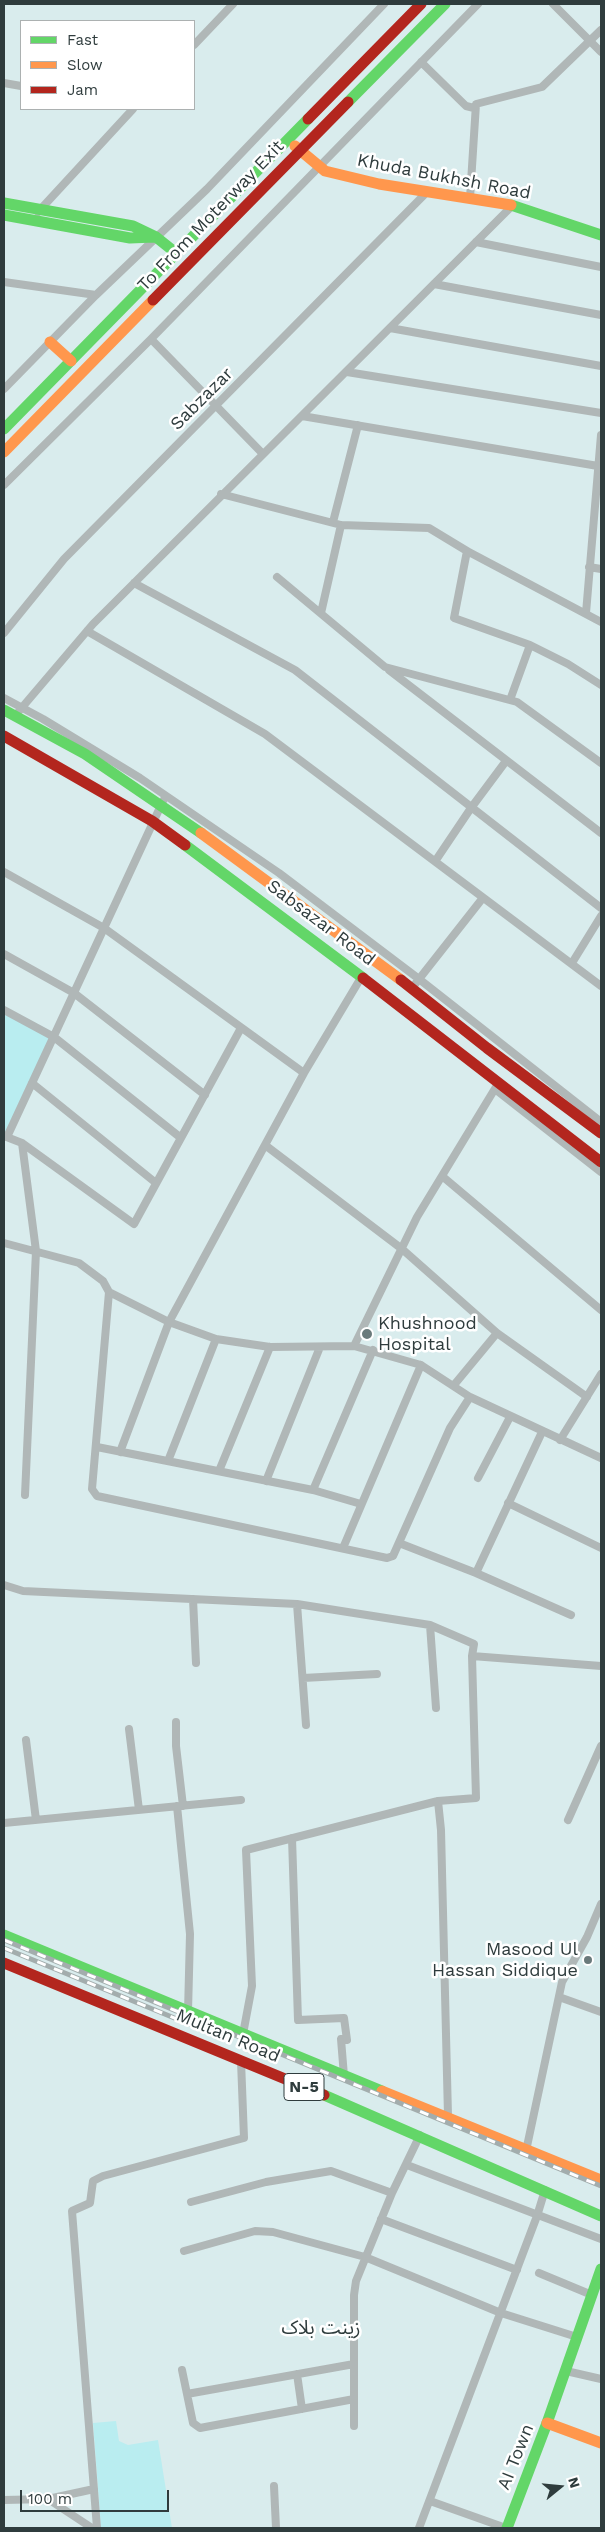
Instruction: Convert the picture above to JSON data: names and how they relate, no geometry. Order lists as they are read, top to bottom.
{
  "streets": {
    "main road": [
      "Khuda Bukhsh Road",
      "To From Moterway Exit",
      "Sabsazar Road",
      "Multan Road",
      "N-5",
      "AI Town"
    ],
    "street": ["Sabzazar"]
  },
  "crossings": [
    ["Khuda Bukhsh Road", "To From Moterway Exit"],
    ["Khuda Bukhsh Road", "Sabzazar"]
  ],
  "districts": ["زینت بلاک"],
  "places": ["Khushnood Hospital", "Masood Ul Hassan Siddique"],
  "legend": ["Fast", "Slow", "Jam"],
  "scale_bar": "100 m",
  "north": "right"
}
